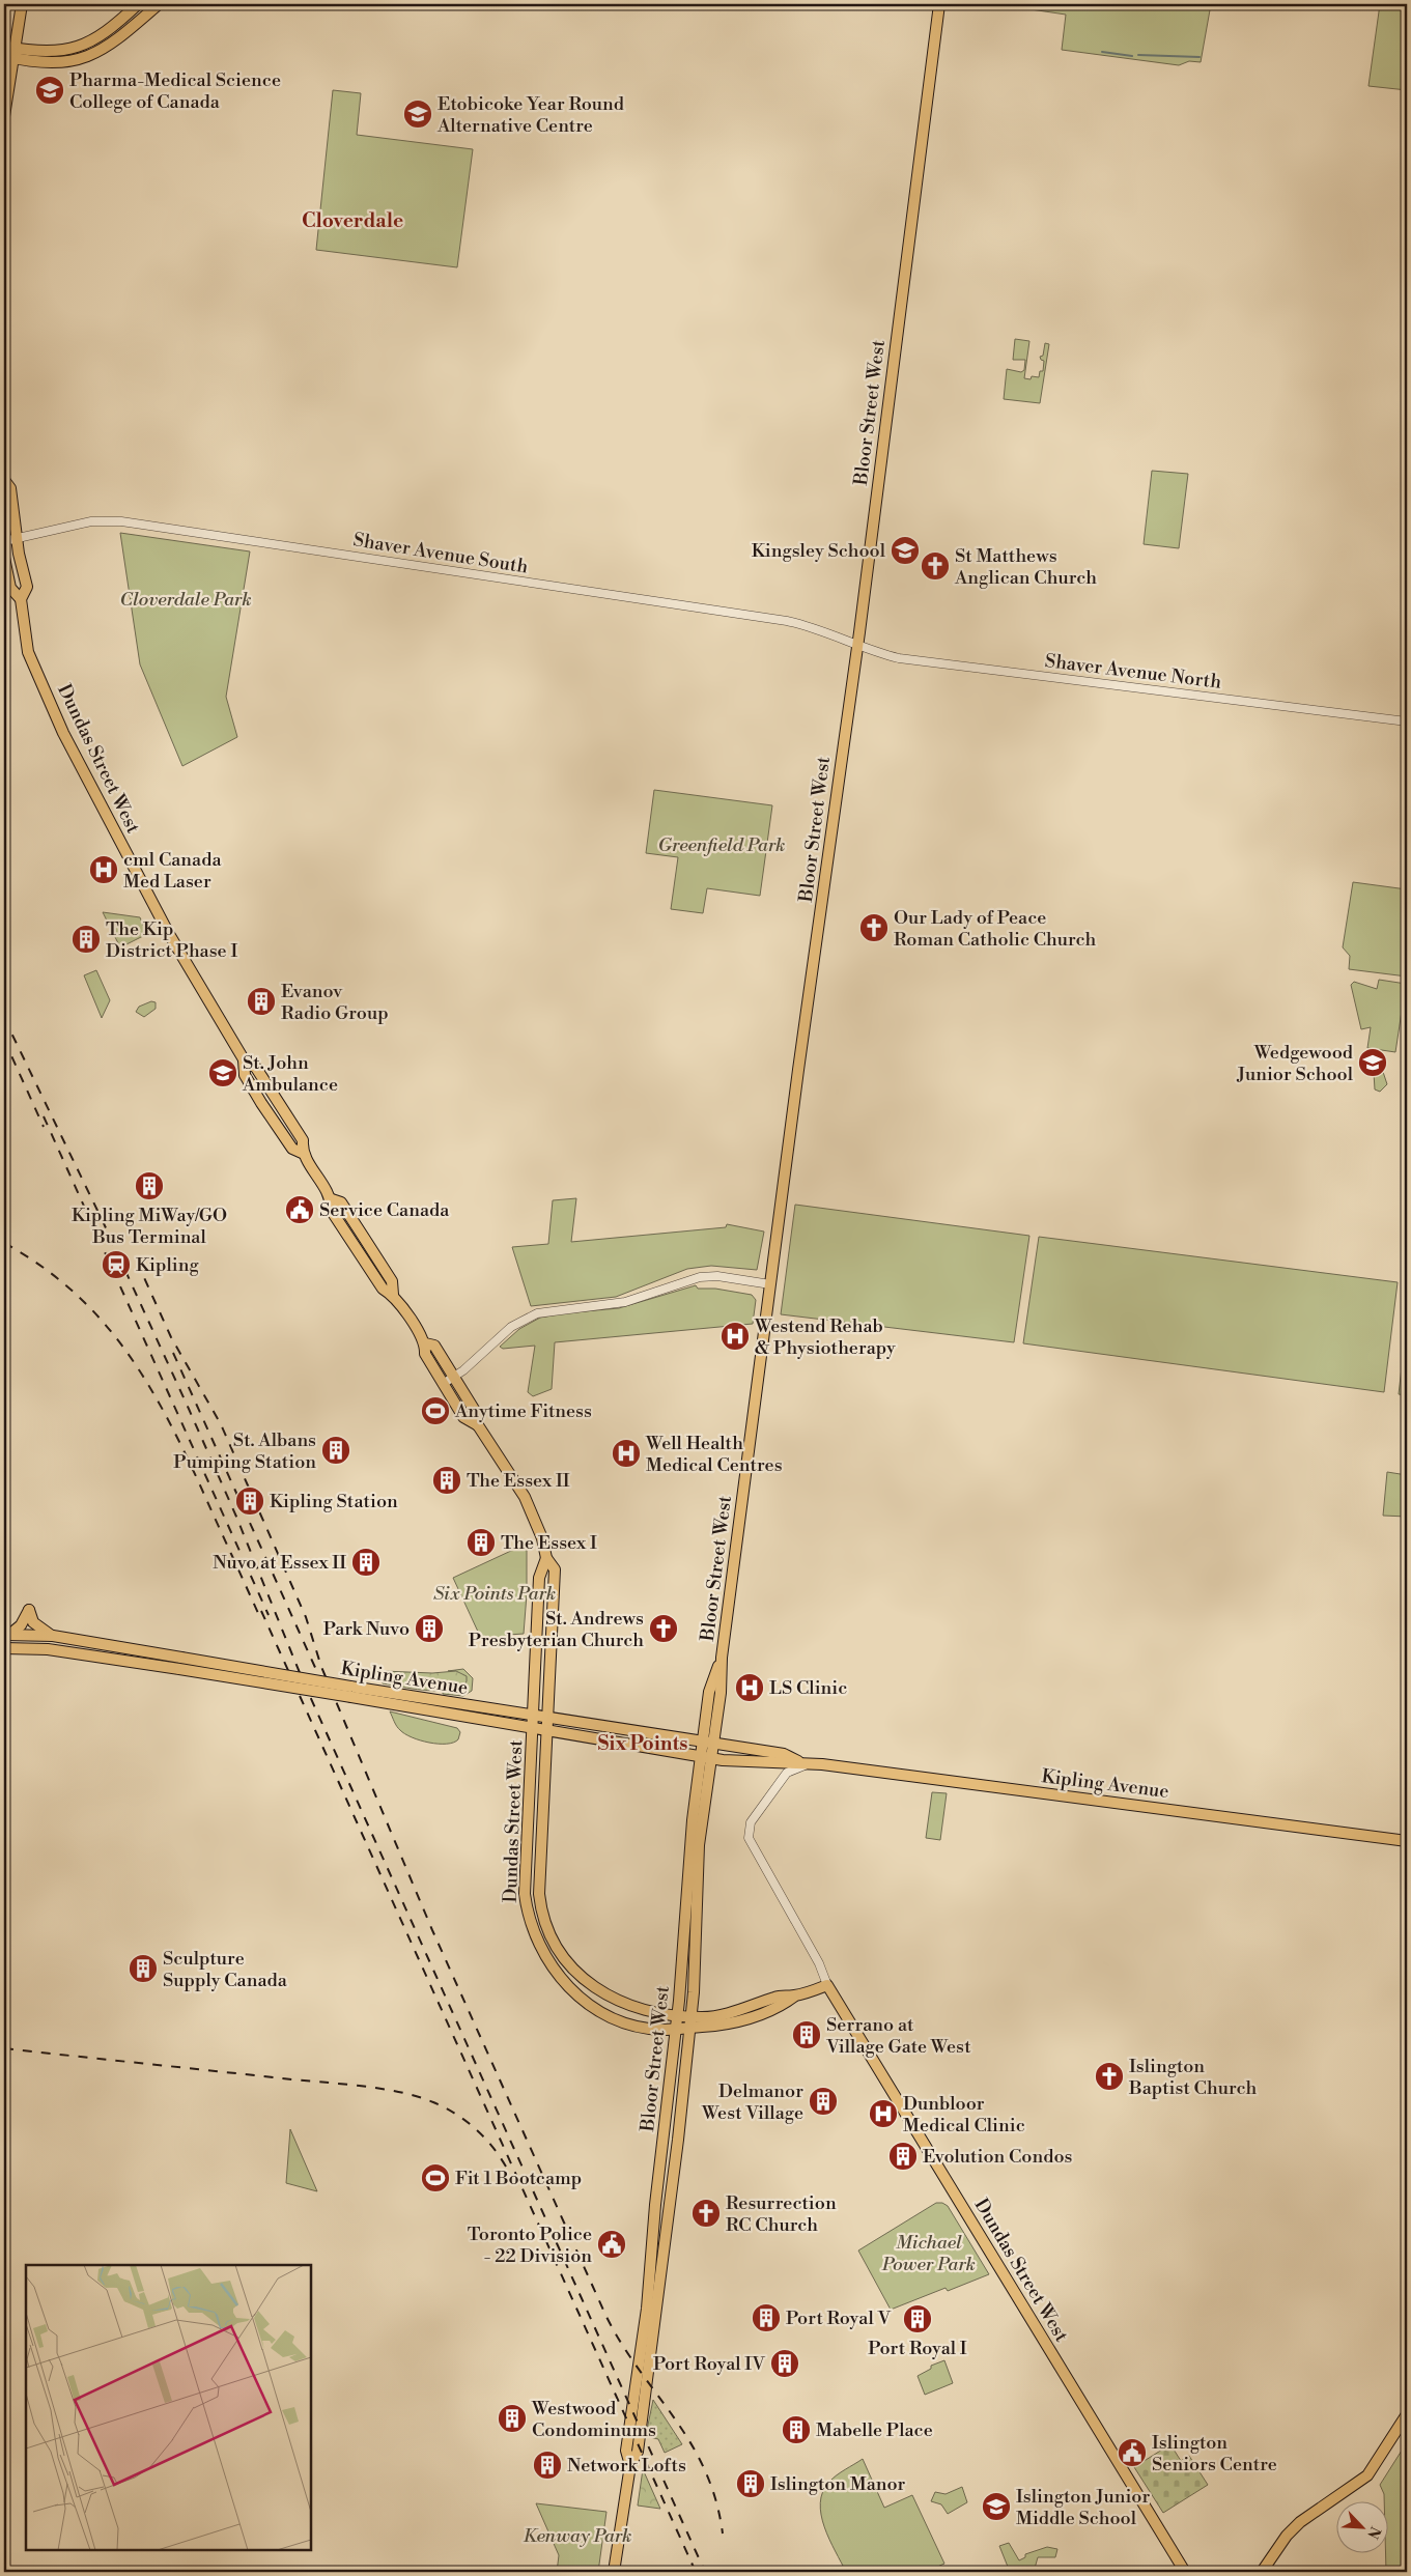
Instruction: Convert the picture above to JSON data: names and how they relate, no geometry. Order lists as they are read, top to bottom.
{
  "streets": {
    "main road": ["Bloor Street West", "Dundas Street West", "Kipling Avenue"],
    "street": ["Shaver Avenue South", "Shaver Avenue North"]
  },
  "crossings": [
    ["Bloor Street West", "Shaver Avenue South"],
    ["Bloor Street West", "Shaver Avenue North"],
    ["Bloor Street West", "Dundas Street West"],
    ["Bloor Street West", "Kipling Avenue"],
    ["Shaver Avenue South", "Shaver Avenue North"],
    ["Shaver Avenue South", "Dundas Street West"],
    ["Dundas Street West", "Kipling Avenue"]
  ],
  "districts": ["Cloverdale", "Six Points"],
  "parks": [
    "Cloverdale Park",
    "Greenfield Park",
    "Six Points Park",
    "Michael Power Park",
    "Kenway Park"
  ],
  "places": {
    "school or university": [
      "Pharma-Medical Science College of Canada",
      "Etobicoke Year Round Alternative Centre",
      "Kingsley School",
      "Wedgewood Junior School",
      "St. John Ambulance",
      "Islington Junior Middle School"
    ],
    "church": [
      "St Matthews Anglican Church",
      "Our Lady of Peace Roman Catholic Church",
      "St. Andrews Presbyterian Church",
      "Islington Baptist Church",
      "Resurrection RC Church"
    ],
    "hospital": [
      "cml Canada Med Laser",
      "Westend Rehab & Physiotherapy",
      "Well Health Medical Centres",
      "LS Clinic",
      "Dunbloor Medical Clinic"
    ],
    "building": [
      "The Kip District Phase I",
      "Evanov Radio Group",
      "Kipling MiWay/GO Bus Terminal",
      "St. Albans Pumping Station",
      "The Essex II",
      "Kipling Station",
      "The Essex I",
      "Nuvo at Essex II",
      "Park Nuvo",
      "Sculpture Supply Canada",
      "Serrano at Village Gate West",
      "Delmanor West Village",
      "Evolution Condos",
      "Port Royal V",
      "Port Royal I",
      "Port Royal IV",
      "Westwood Condominums",
      "Mabelle Place",
      "Network Lofts",
      "Islington Manor"
    ],
    "public building": ["Service Canada", "Toronto Police - 22 Division", "Islington Seniors Centre"],
    "station": ["Kipling"],
    "sports": ["Anytime Fitness", "Fit 1 Bootcamp"]
  },
  "north": "bottom right"
}
